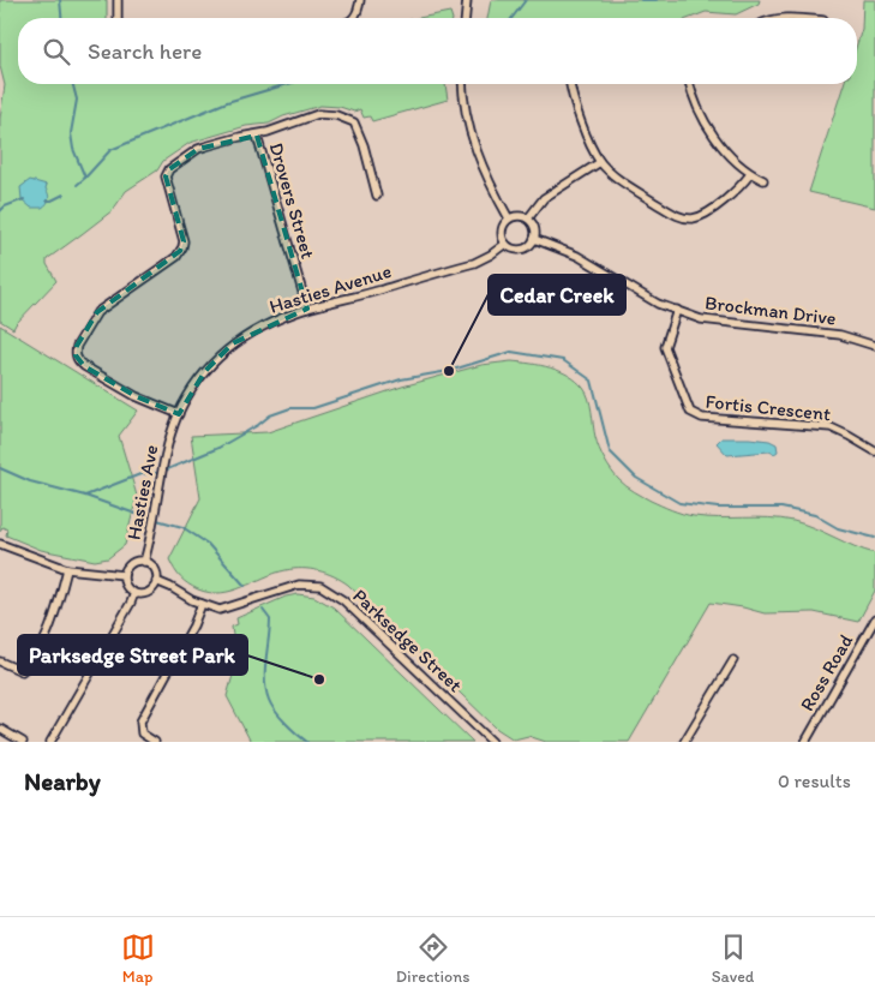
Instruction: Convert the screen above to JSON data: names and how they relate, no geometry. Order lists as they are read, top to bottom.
{
  "streets": {
    "street": [
      "Drovers Street",
      "Hasties Avenue",
      "Brockman Drive",
      "Fortis Crescent",
      "Hasties Ave",
      "Parksedge Street",
      "Ross Road"
    ]
  },
  "crossings": [
    ["Drovers Street", "Hasties Avenue"],
    ["Hasties Avenue", "Brockman Drive"],
    ["Hasties Avenue", "Hasties Ave"],
    ["Brockman Drive", "Fortis Crescent"],
    ["Hasties Ave", "Parksedge Street"]
  ],
  "places": ["Cedar Creek", "Parksedge Street Park"],
  "page": {
    "search": "Search here",
    "heading": ["Nearby", "0 results"],
    "nav": ["Map", "Directions", "Saved"]
  }
}
